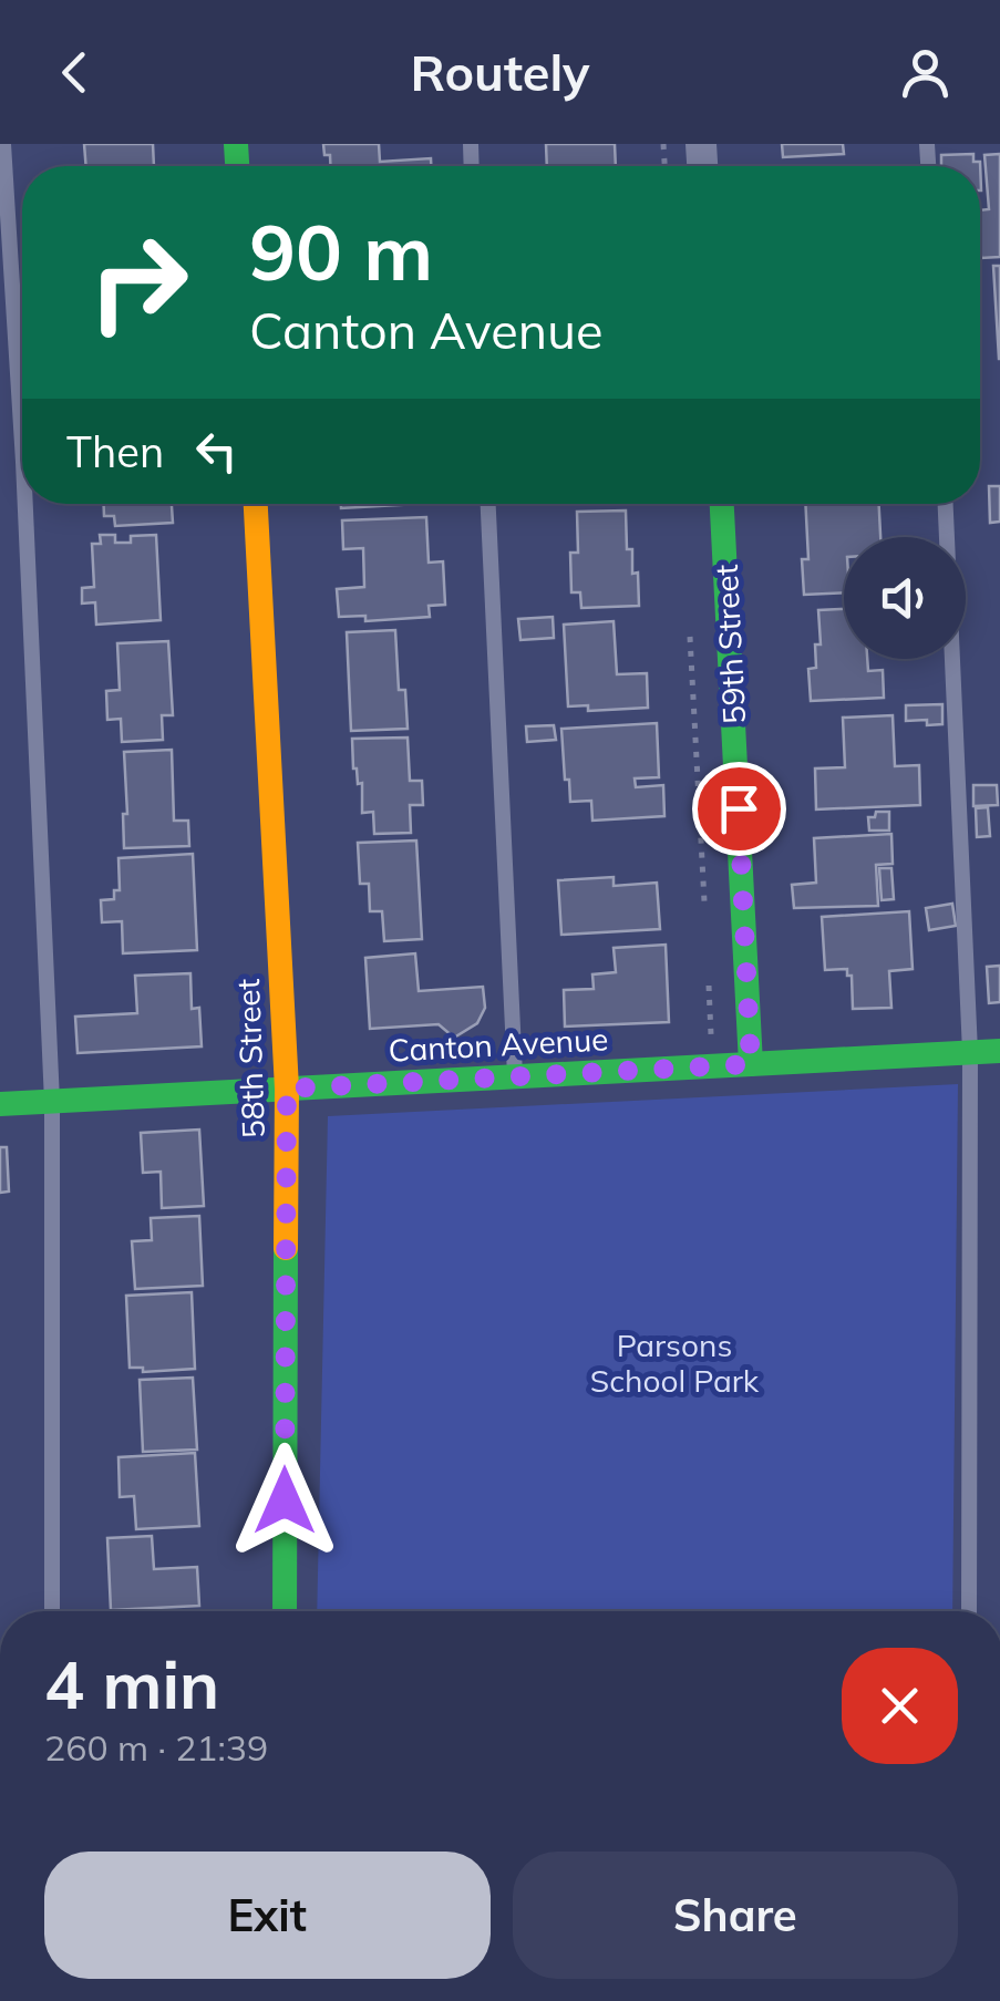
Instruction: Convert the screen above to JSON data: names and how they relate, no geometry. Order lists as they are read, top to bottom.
{
  "streets": {
    "street": ["59th Street", "Canton Avenue", "58th Street"]
  },
  "crossings": [
    ["59th Street", "Canton Avenue"],
    ["Canton Avenue", "58th Street"]
  ],
  "parks": ["Parsons School Park"],
  "page": {
    "header": "Routely",
    "turn": ["90 m", "Canton Avenue"],
    "then": "Then",
    "heading": ["4 min", "260 m · 21:39"],
    "buttons": ["Exit", "Share"]
  }
}
